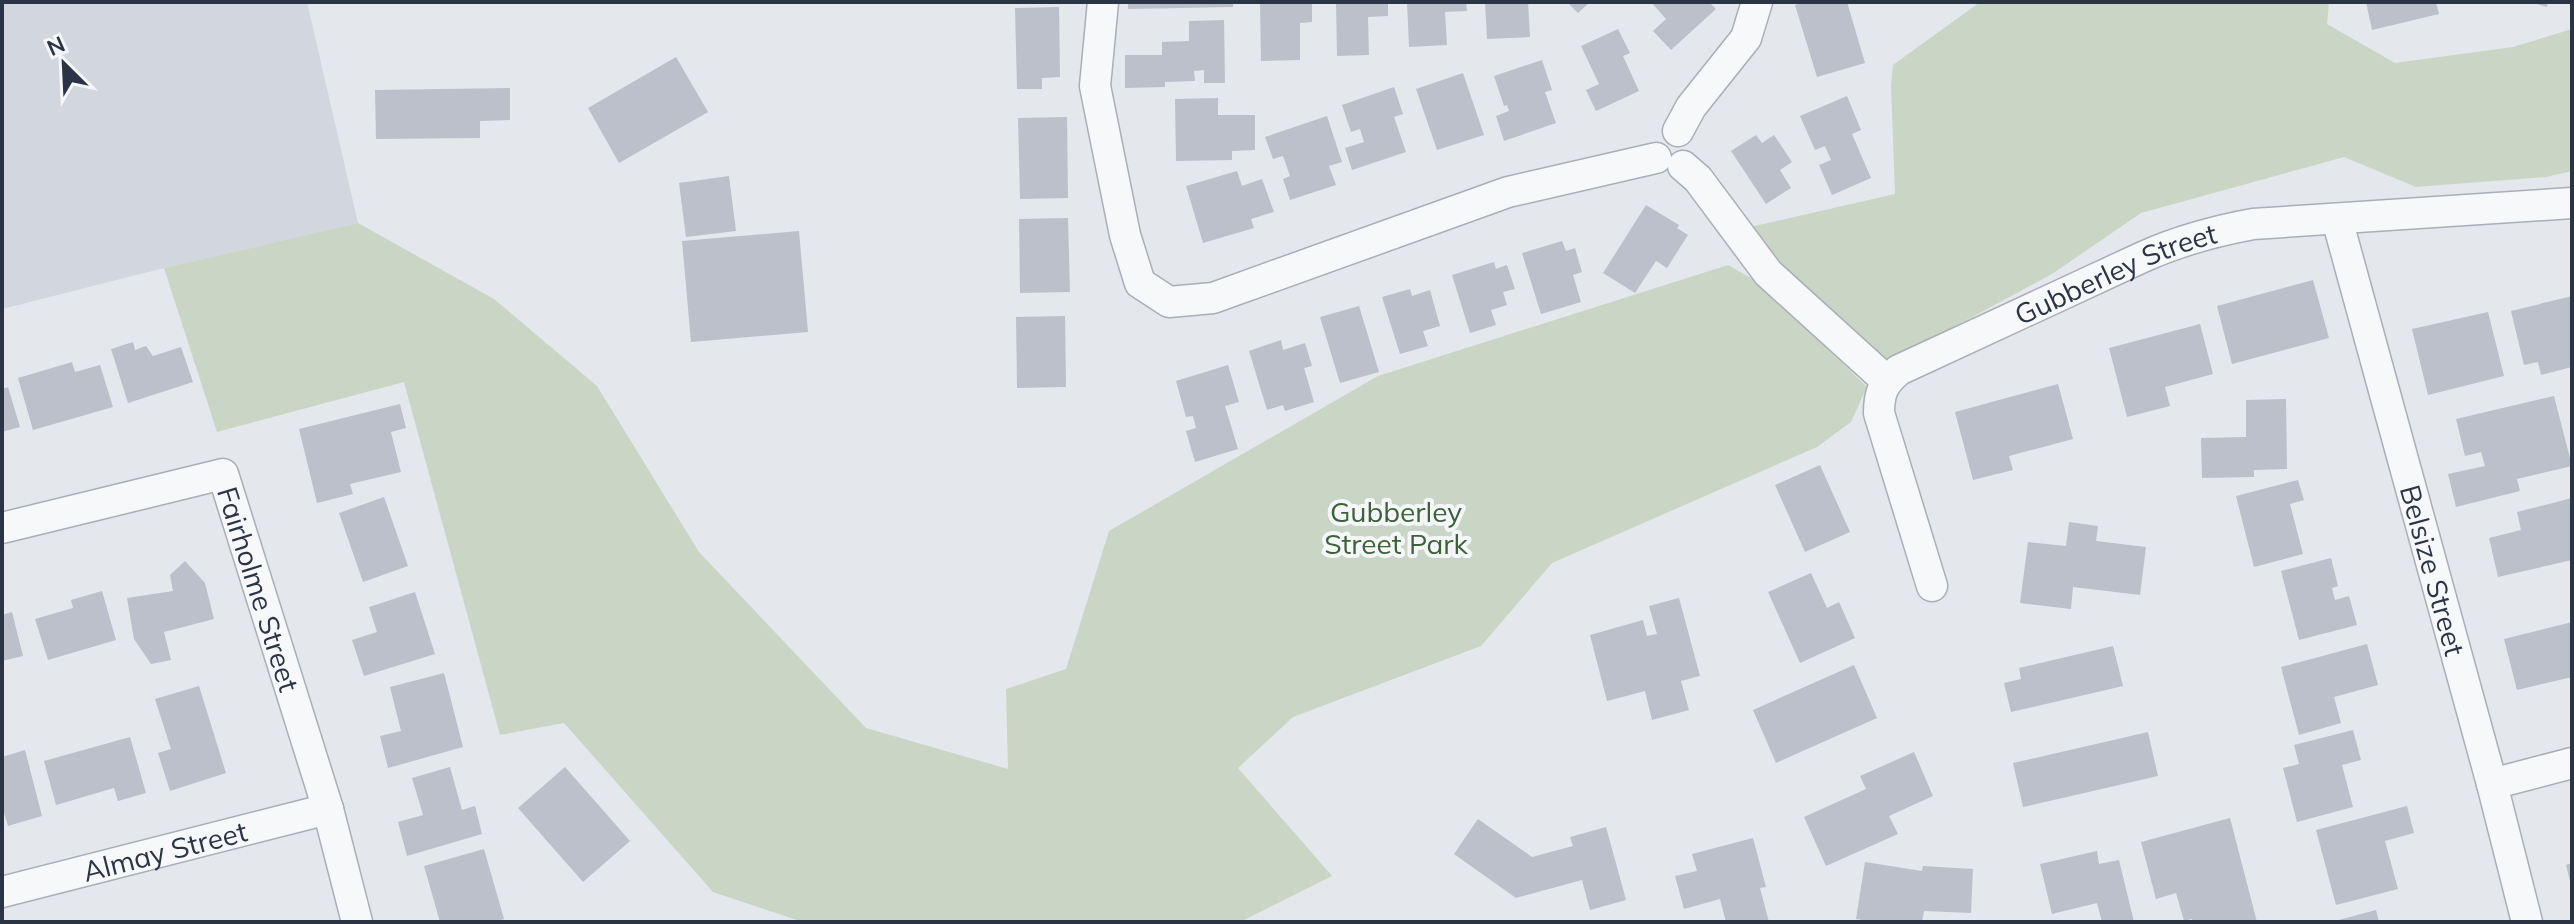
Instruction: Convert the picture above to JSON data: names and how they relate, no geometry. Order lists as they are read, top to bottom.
{
  "streets": {
    "street": [
      "Gubberley Street",
      "Belsize Street",
      "Fairholme Street",
      "Almay Street"
    ]
  },
  "crossings": [
    ["Gubberley Street", "Belsize Street"],
    ["Fairholme Street", "Almay Street"]
  ],
  "parks": ["Gubberley Street Park"],
  "north": "top left"
}
